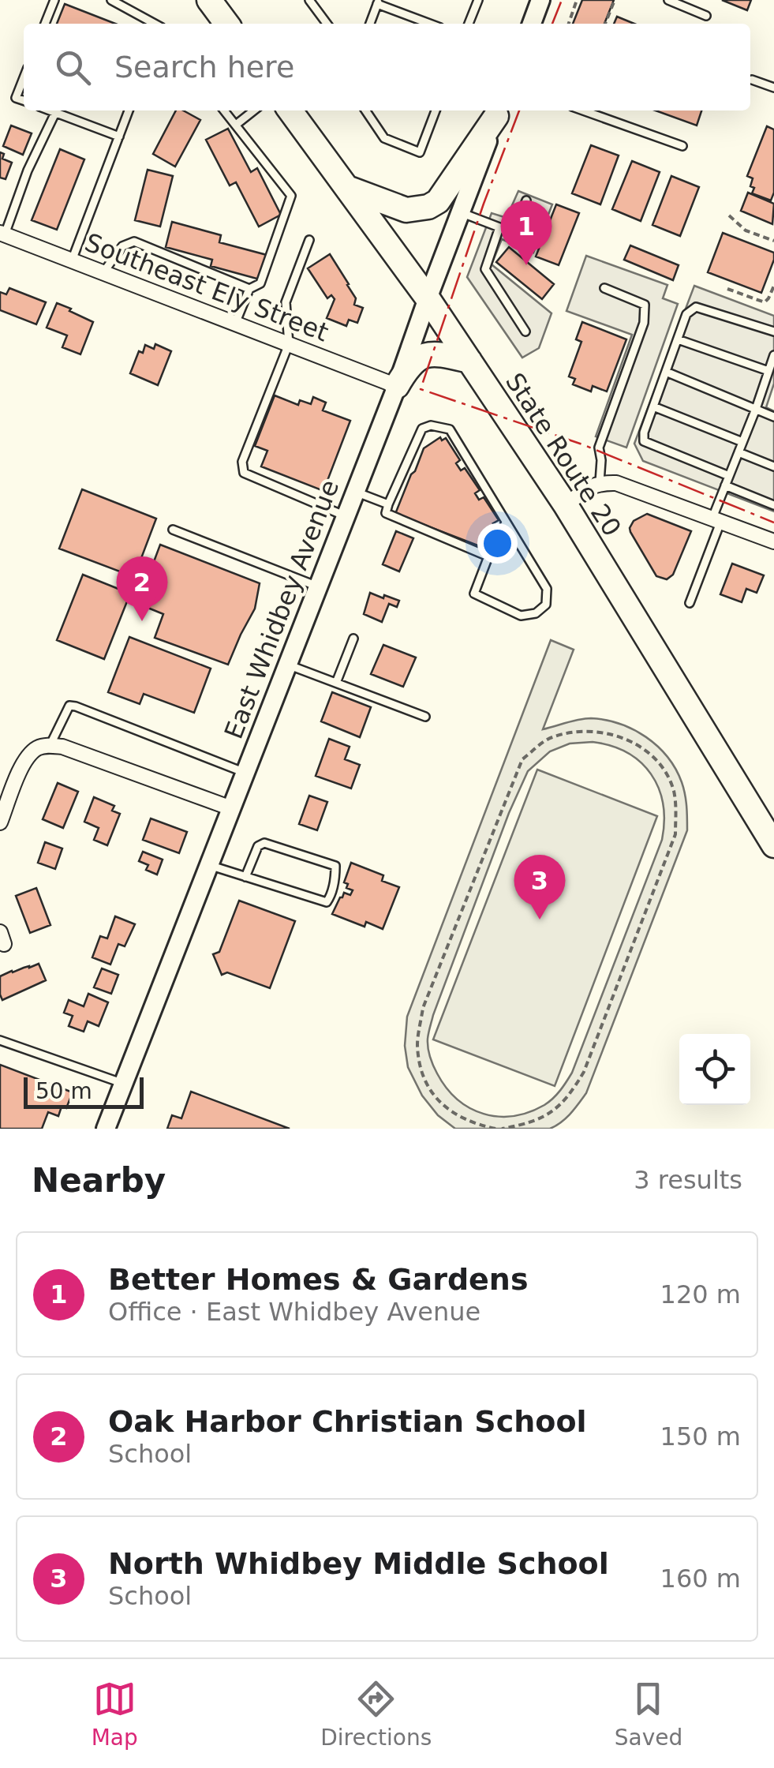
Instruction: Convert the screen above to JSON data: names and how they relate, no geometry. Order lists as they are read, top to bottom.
{
  "streets": {
    "main road": ["State Route 20"],
    "street": ["Southeast Ely Street", "East Whidbey Avenue"]
  },
  "crossings": [
    ["Southeast Ely Street", "East Whidbey Avenue"],
    ["State Route 20", "East Whidbey Avenue"]
  ],
  "scale_bar": "50 m",
  "page": {
    "search": "Search here",
    "pins": ["1", "2", "3"],
    "scale": "50 m",
    "heading": ["Nearby", "3 results"],
    "list": [
      {
        "mark": "1",
        "name": "Better Homes & Gardens",
        "note": "Office · East Whidbey Avenue",
        "value": "120 m"
      },
      {
        "mark": "2",
        "name": "Oak Harbor Christian School",
        "note": "School",
        "value": "150 m"
      },
      {
        "mark": "3",
        "name": "North Whidbey Middle School",
        "note": "School",
        "value": "160 m"
      }
    ],
    "nav": ["Map", "Directions", "Saved"]
  }
}
